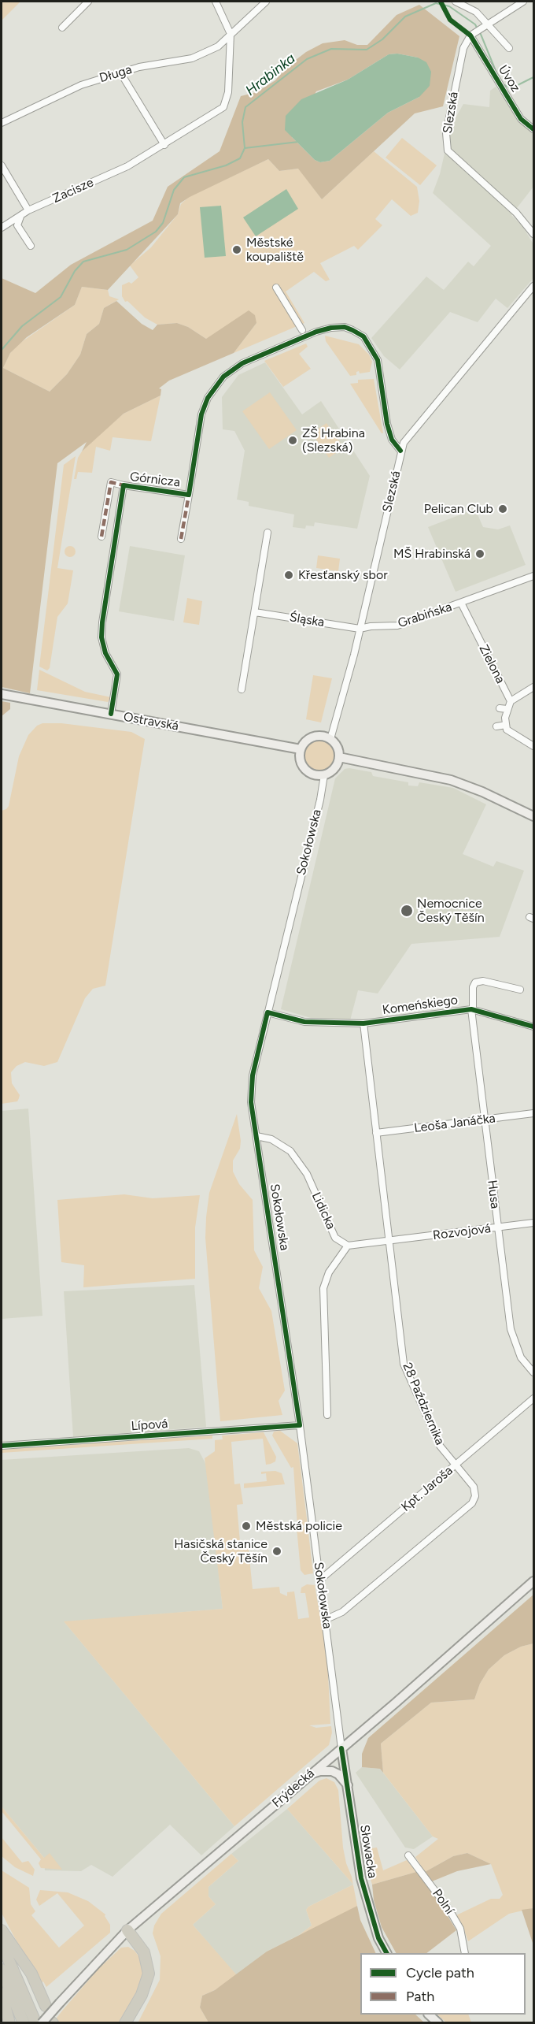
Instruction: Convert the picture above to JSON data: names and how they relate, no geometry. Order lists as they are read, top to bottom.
{
  "streets": {
    "street": [
      "Długa",
      "Úvoz",
      "Slezská",
      "Zacisze",
      "Górnicza",
      "Grabińska",
      "Śląska",
      "Zielona",
      "Ostravská",
      "Sokołowska",
      "Komeńskiego",
      "Leoša Janáčka",
      "Husa",
      "Lidicka",
      "Rozvojová",
      "28 Października",
      "Lípová",
      "Kpt. Jaroša",
      "Frýdecká",
      "Słowacka",
      "Polní"
    ]
  },
  "crossings": [
    ["Długa", "Zacisze"],
    ["Úvoz", "Slezská"],
    ["Slezská", "Górnicza"],
    ["Slezská", "Grabińska"],
    ["Slezská", "Śląska"],
    ["Slezská", "Ostravská"],
    ["Slezská", "Sokołowska"],
    ["Górnicza", "Ostravská"],
    ["Grabińska", "Śląska"],
    ["Grabińska", "Zielona"],
    ["Ostravská", "Sokołowska"],
    ["Sokołowska", "Komeńskiego"],
    ["Sokołowska", "Lidicka"],
    ["Sokołowska", "28 Października"],
    ["Sokołowska", "Lípová"],
    ["Sokołowska", "Kpt. Jaroša"],
    ["Sokołowska", "Frýdecká"],
    ["Sokołowska", "Słowacka"],
    ["Komeńskiego", "Husa"],
    ["Komeńskiego", "28 Października"],
    ["Leoša Janáčka", "Husa"],
    ["Leoša Janáčka", "28 Października"],
    ["Husa", "Rozvojová"],
    ["Lidicka", "Rozvojová"],
    ["Rozvojová", "28 Października"],
    ["28 Października", "Kpt. Jaroša"],
    ["Frýdecká", "Słowacka"]
  ],
  "water": ["Hrabinka"],
  "places": [
    "Městské koupaliště",
    "ZŠ Hrabina (Slezská)",
    "Pelican Club",
    "MŠ Hrabinská",
    "Křesťanský sbor",
    "Nemocnice Český Těšín",
    "Městská policie",
    "Hasičská stanice Český Těšín"
  ],
  "legend": ["Cycle path", "Path"]
}
